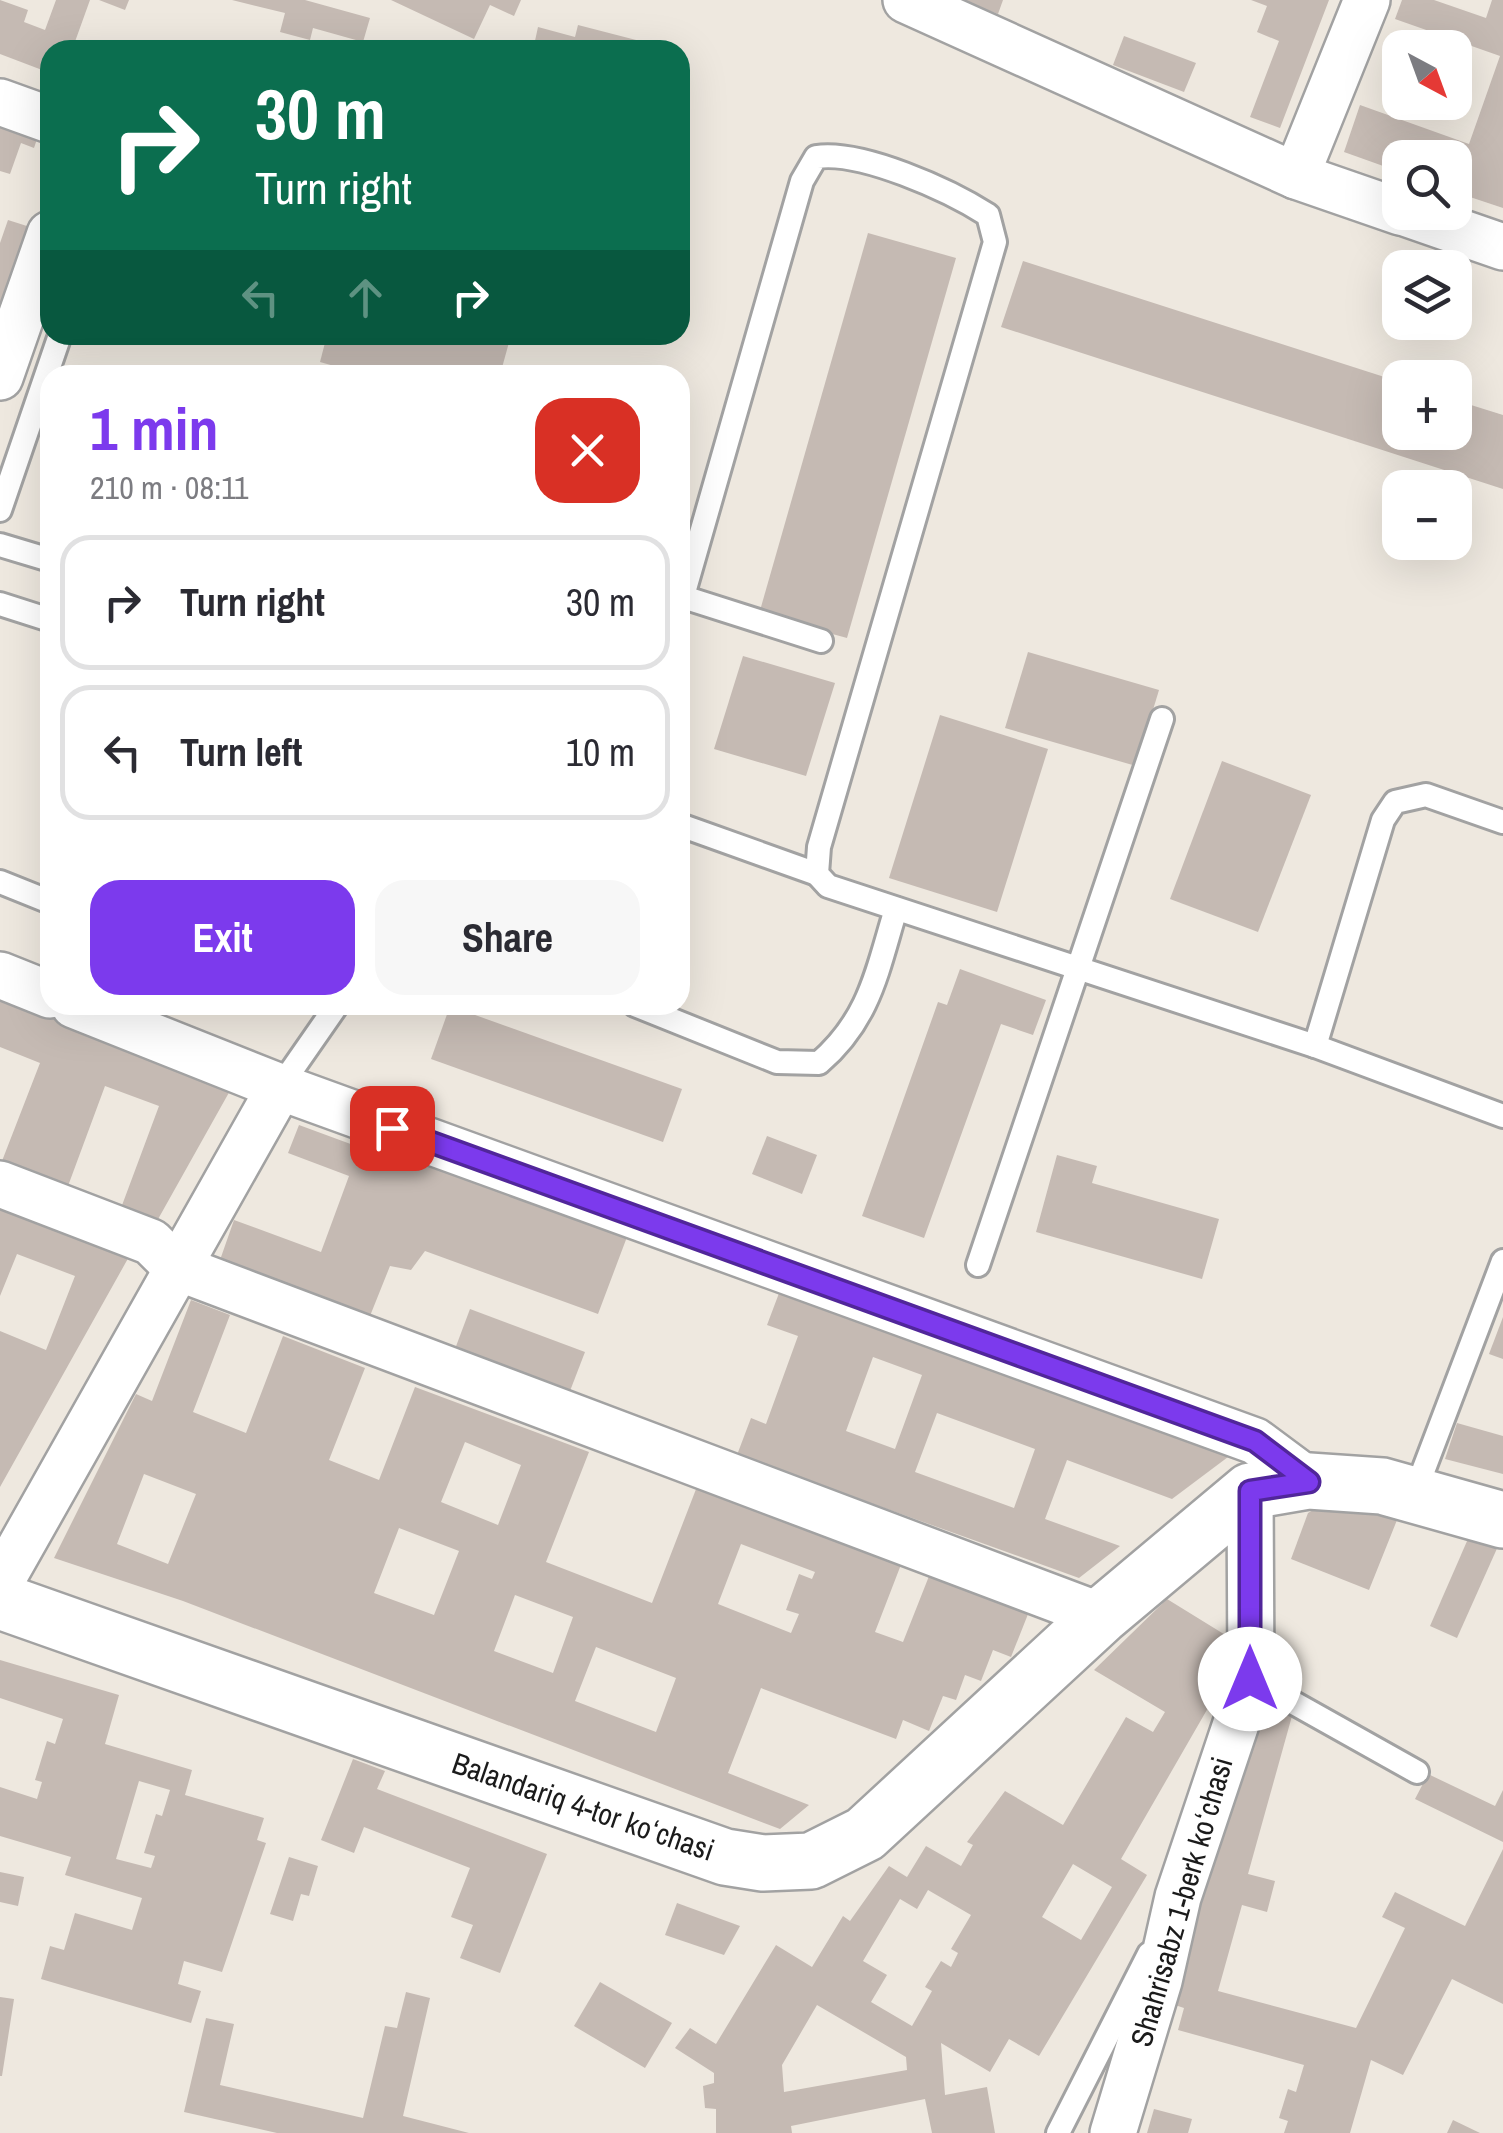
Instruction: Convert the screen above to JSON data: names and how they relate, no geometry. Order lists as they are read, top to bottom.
{
  "streets": {
    "street": ["Balandariq 4-tor koʻchasi", "Shahrisabz 1-berk koʻchasi"]
  },
  "crossings": [
    ["Balandariq 4-tor koʻchasi", "Shahrisabz 1-berk koʻchasi"]
  ],
  "north": "bottom right",
  "page": {
    "map_buttons": ["+", "−"],
    "turn": ["30 m", "Turn right"],
    "heading": ["1 min", "210 m · 08:11"],
    "list": [
      {
        "name": "Turn right",
        "value": "30 m"
      },
      {
        "name": "Turn left",
        "value": "10 m"
      }
    ],
    "buttons": ["Exit", "Share"]
  }
}
